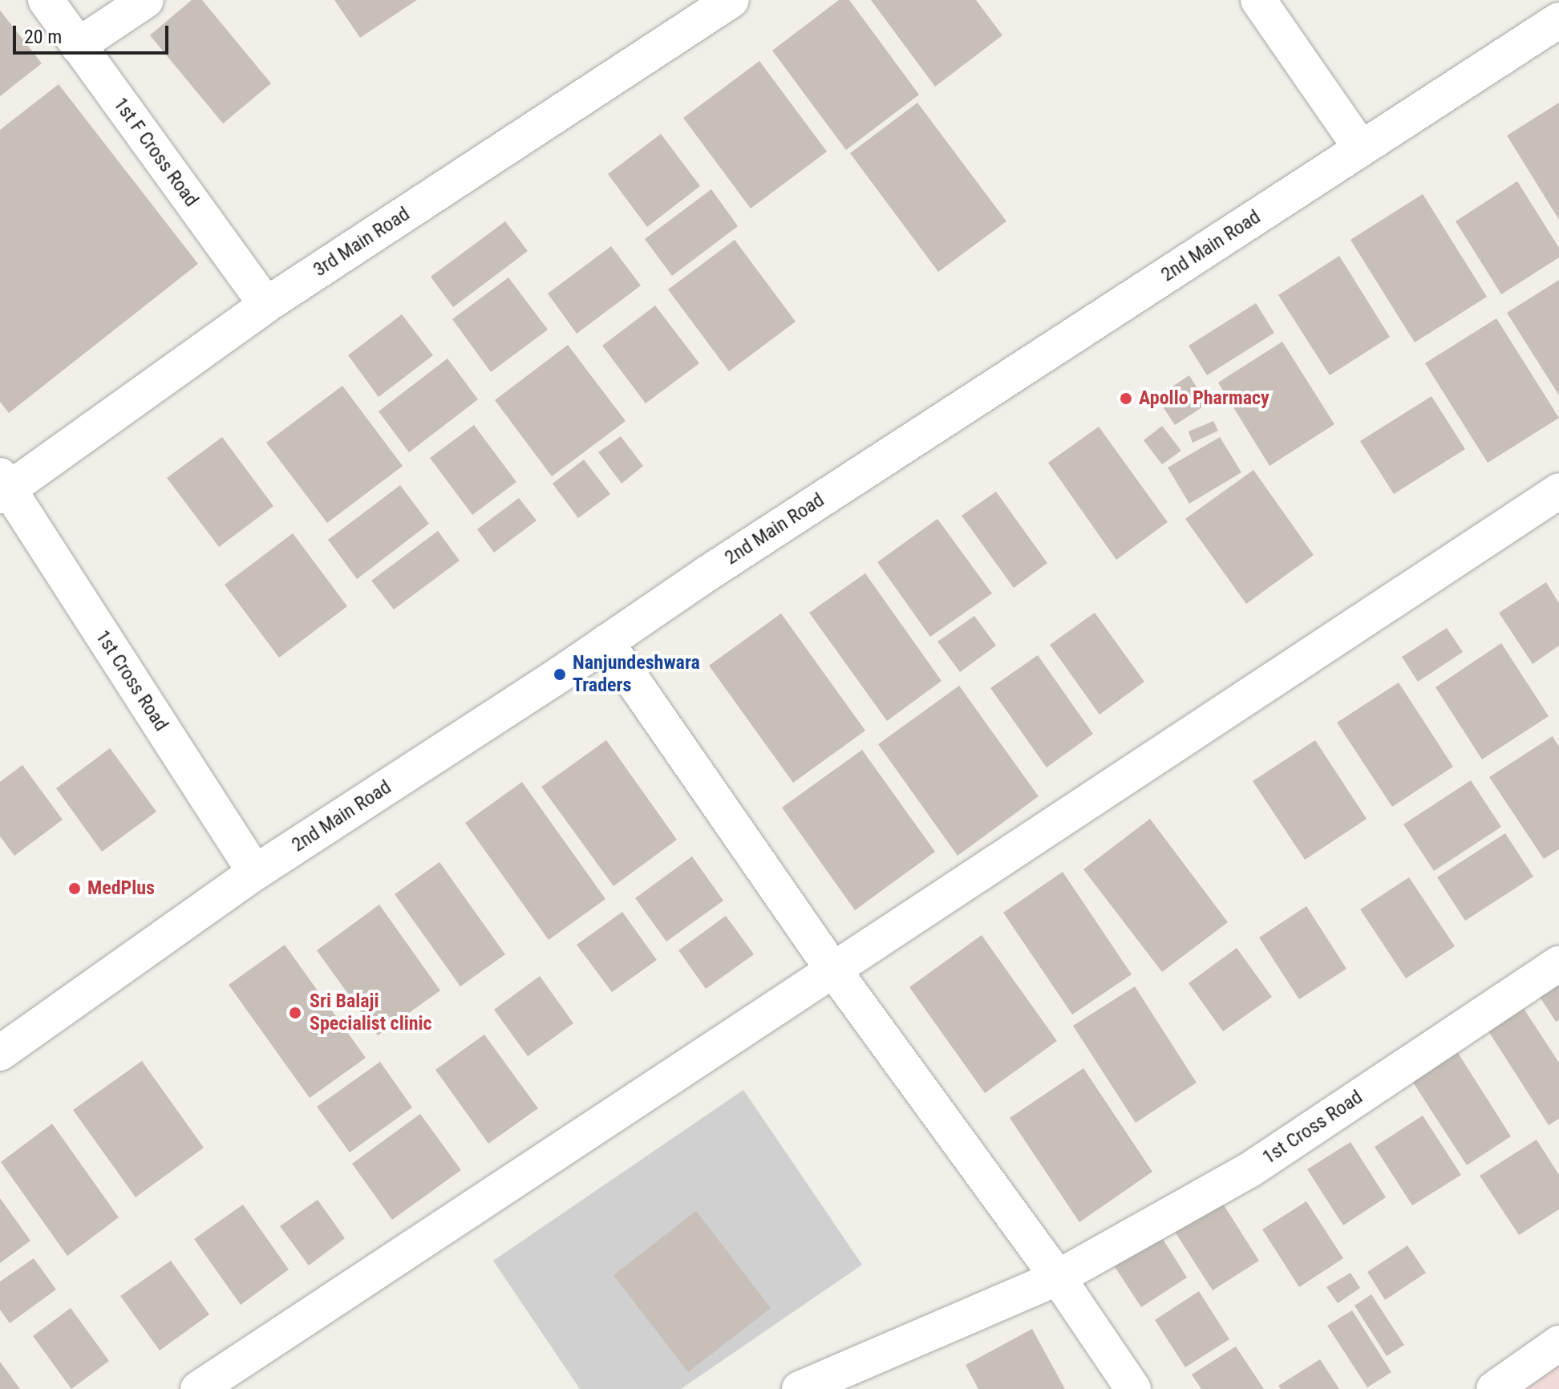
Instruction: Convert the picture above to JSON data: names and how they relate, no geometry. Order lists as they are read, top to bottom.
{
  "streets": {
    "street": [
      "1st F Cross Road",
      "3rd Main Road",
      "2nd Main Road",
      "1st Cross Road"
    ]
  },
  "crossings": [
    ["1st F Cross Road", "3rd Main Road"],
    ["3rd Main Road", "1st Cross Road"],
    ["2nd Main Road", "1st Cross Road"]
  ],
  "places": [
    "Apollo Pharmacy",
    "Nanjundeshwara Traders",
    "MedPlus",
    "Sri Balaji Specialist clinic"
  ],
  "scale_bar": "20 m"
}
